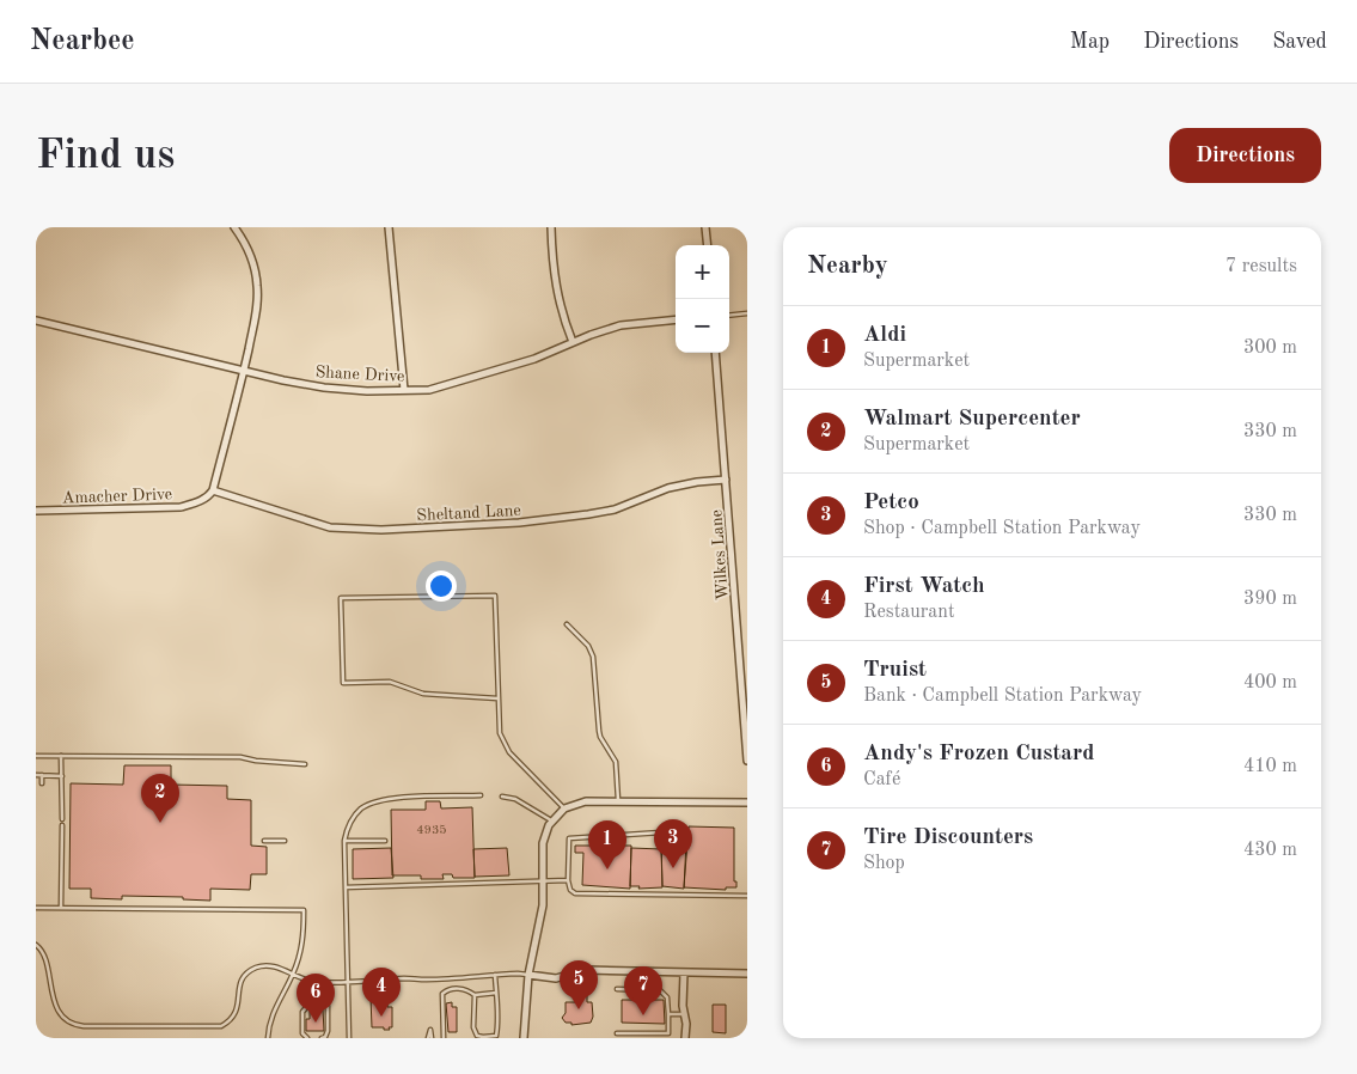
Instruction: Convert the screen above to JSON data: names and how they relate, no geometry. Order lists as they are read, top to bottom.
{
  "streets": {
    "street": [
      "Shane Drive",
      "Amacher Drive",
      "Sheltand Lane",
      "Wilkes Lane"
    ]
  },
  "crossings": [
    ["Amacher Drive", "Sheltand Lane"],
    ["Sheltand Lane", "Wilkes Lane"]
  ],
  "house_numbers": ["4935"],
  "page": {
    "header": "Nearbee",
    "nav": ["Map", "Directions", "Saved"],
    "buttons": "Directions",
    "title": "Find us",
    "heading": ["Nearby", "7 results"],
    "map_buttons": ["+", "−"],
    "list": [
      {
        "mark": "1",
        "name": "Aldi",
        "note": "Supermarket",
        "value": "300 m"
      },
      {
        "mark": "2",
        "name": "Walmart Supercenter",
        "note": "Supermarket",
        "value": "330 m"
      },
      {
        "mark": "3",
        "name": "Petco",
        "note": "Shop · Campbell Station Parkway",
        "value": "330 m"
      },
      {
        "mark": "4",
        "name": "First Watch",
        "note": "Restaurant",
        "value": "390 m"
      },
      {
        "mark": "5",
        "name": "Truist",
        "note": "Bank · Campbell Station Parkway",
        "value": "400 m"
      },
      {
        "mark": "6",
        "name": "Andy's Frozen Custard",
        "note": "Café",
        "value": "410 m"
      },
      {
        "mark": "7",
        "name": "Tire Discounters",
        "note": "Shop",
        "value": "430 m"
      }
    ],
    "pins": [
      "2",
      "3",
      "1",
      "5",
      "7",
      "4",
      "6"
    ]
  }
}
